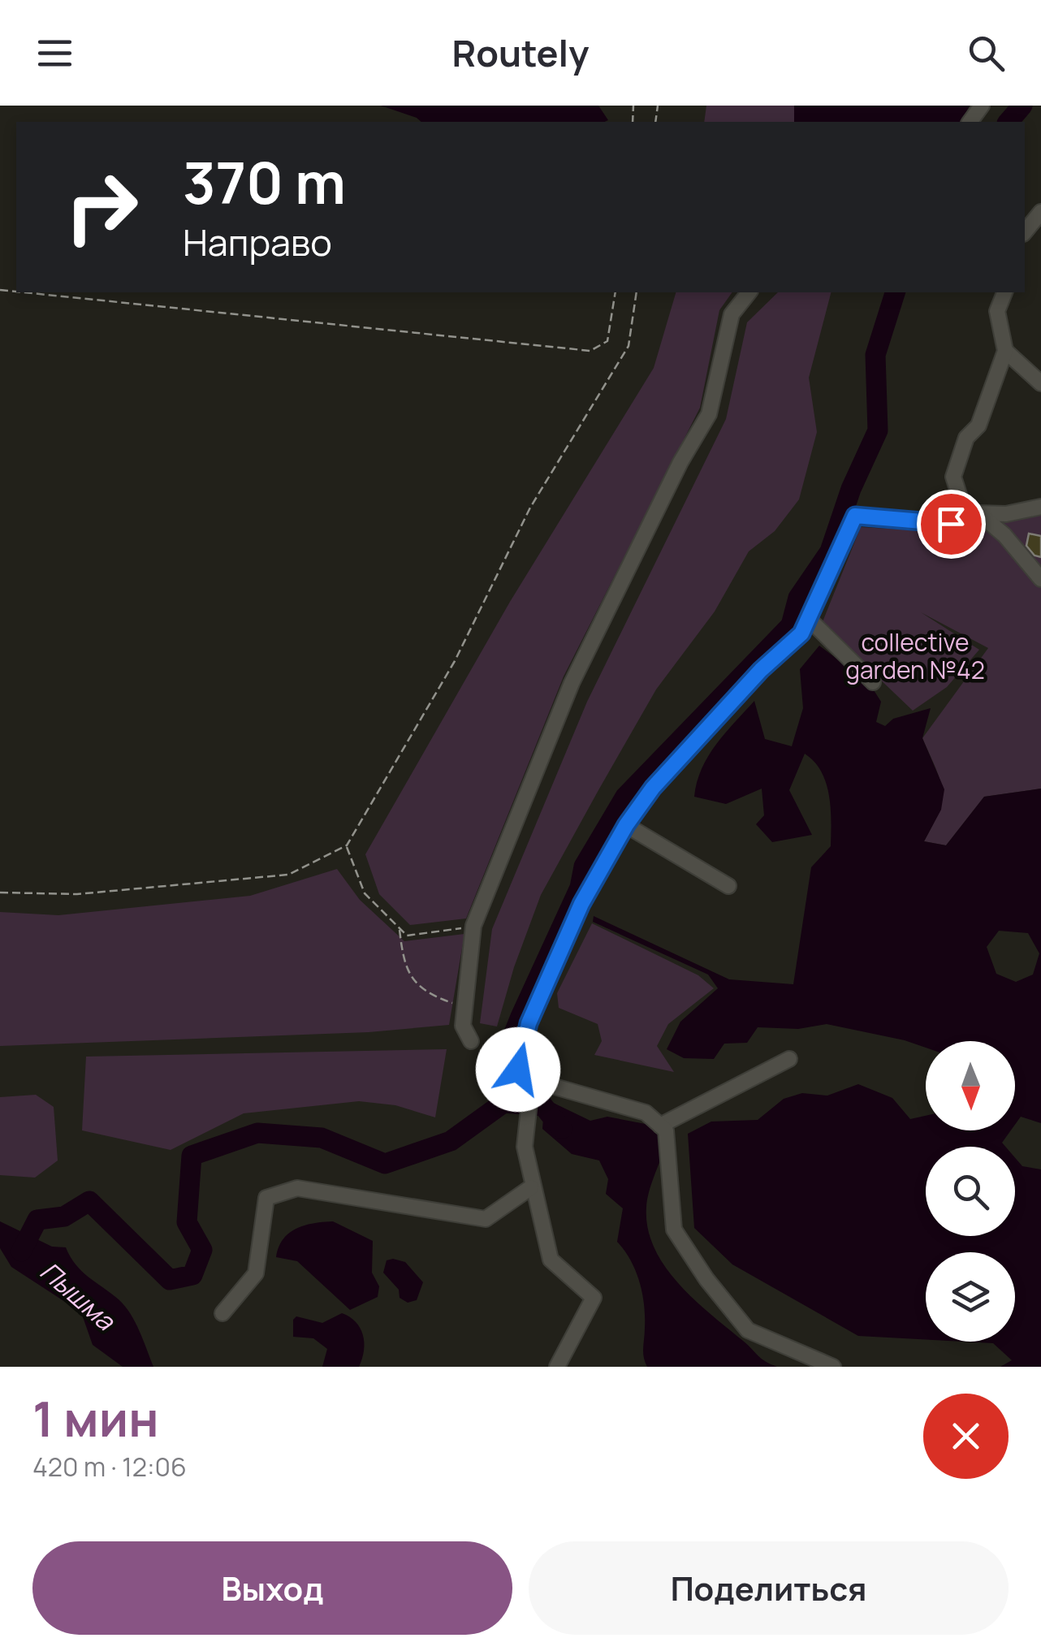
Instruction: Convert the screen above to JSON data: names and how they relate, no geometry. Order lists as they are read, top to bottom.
{
  "water": ["Пышма"],
  "parks": ["collective garden №42"],
  "north": "bottom",
  "page": {
    "header": "Routely",
    "turn": ["370 m", "Направо"],
    "heading": ["1 мин", "420 m · 12:06"],
    "buttons": ["Выход", "Поделиться"]
  }
}
